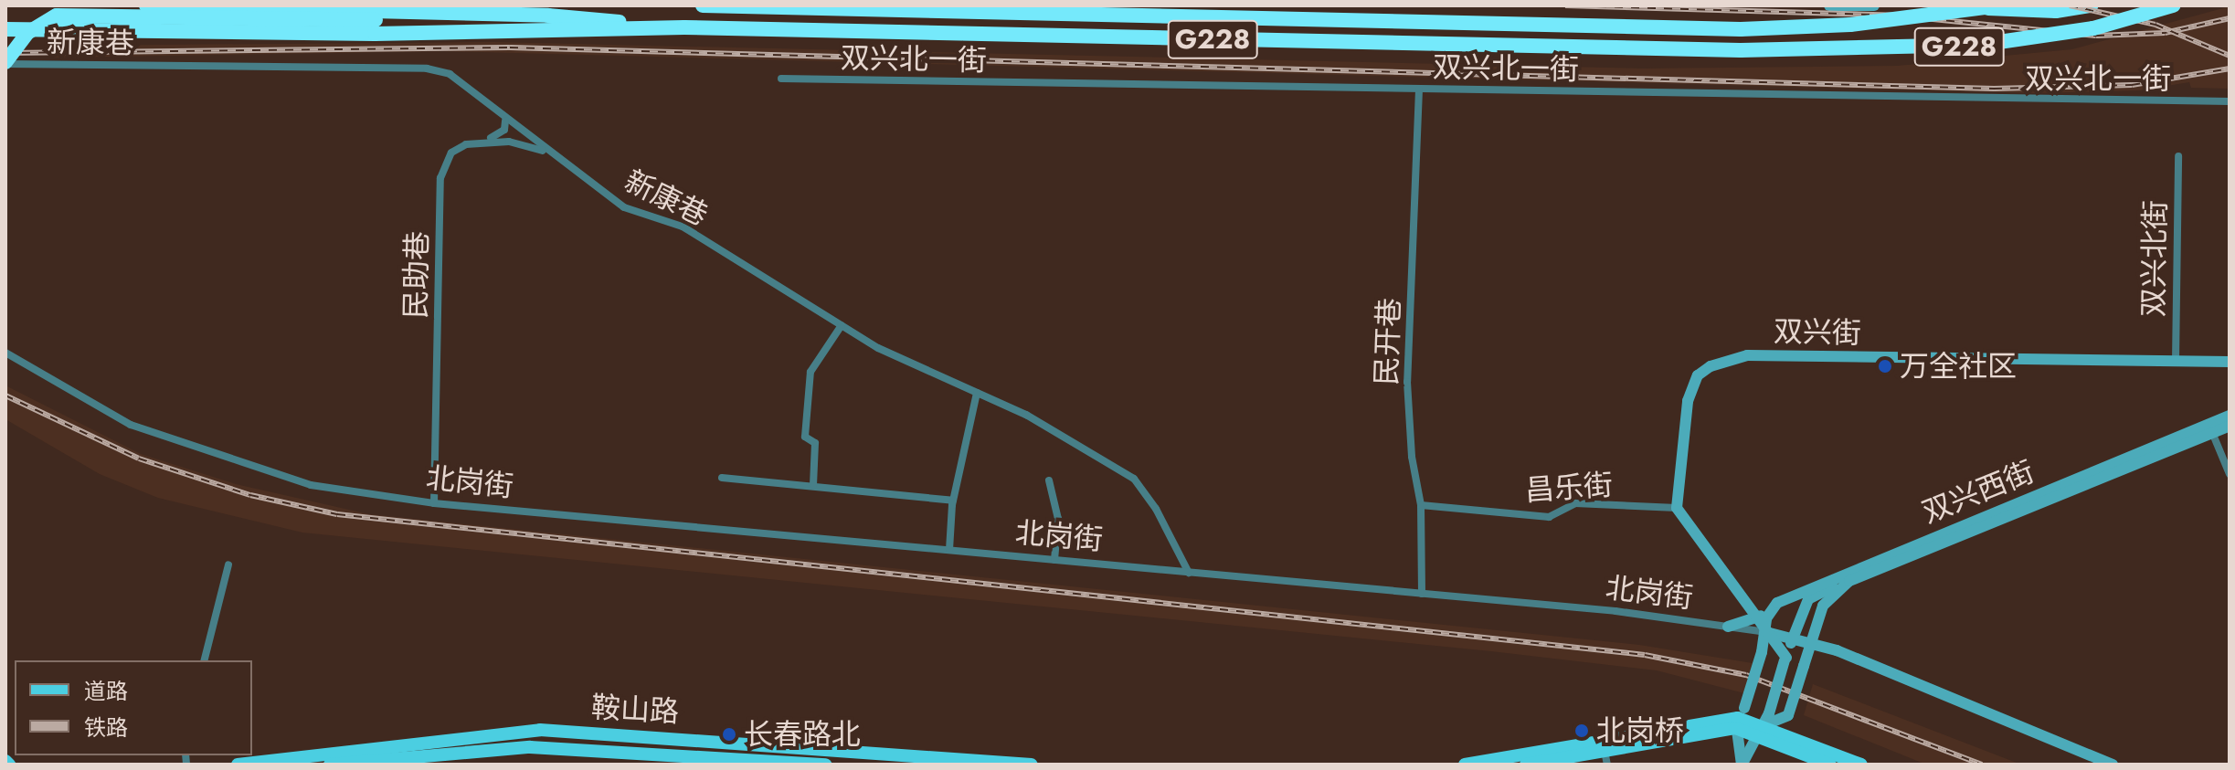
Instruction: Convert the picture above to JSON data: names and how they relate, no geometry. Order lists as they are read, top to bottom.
{
  "streets": {
    "highway": ["G228"],
    "main road": ["鞍山路"],
    "street": [
      "新康巷",
      "双兴北一街",
      "双兴北街",
      "民助巷",
      "双兴街",
      "民开巷",
      "北岗街",
      "昌乐街",
      "双兴西街"
    ]
  },
  "crossings": [
    ["新康巷", "民助巷"],
    ["新康巷", "北岗街"],
    ["双兴北一街", "民开巷"],
    ["双兴北街", "双兴街"],
    ["民助巷", "北岗街"],
    ["双兴街", "昌乐街"],
    ["民开巷", "北岗街"],
    ["民开巷", "昌乐街"],
    ["北岗街", "双兴西街"]
  ],
  "places": ["万全社区", "北岗桥", "长春路北"],
  "legend": ["道路", "铁路"]
}
